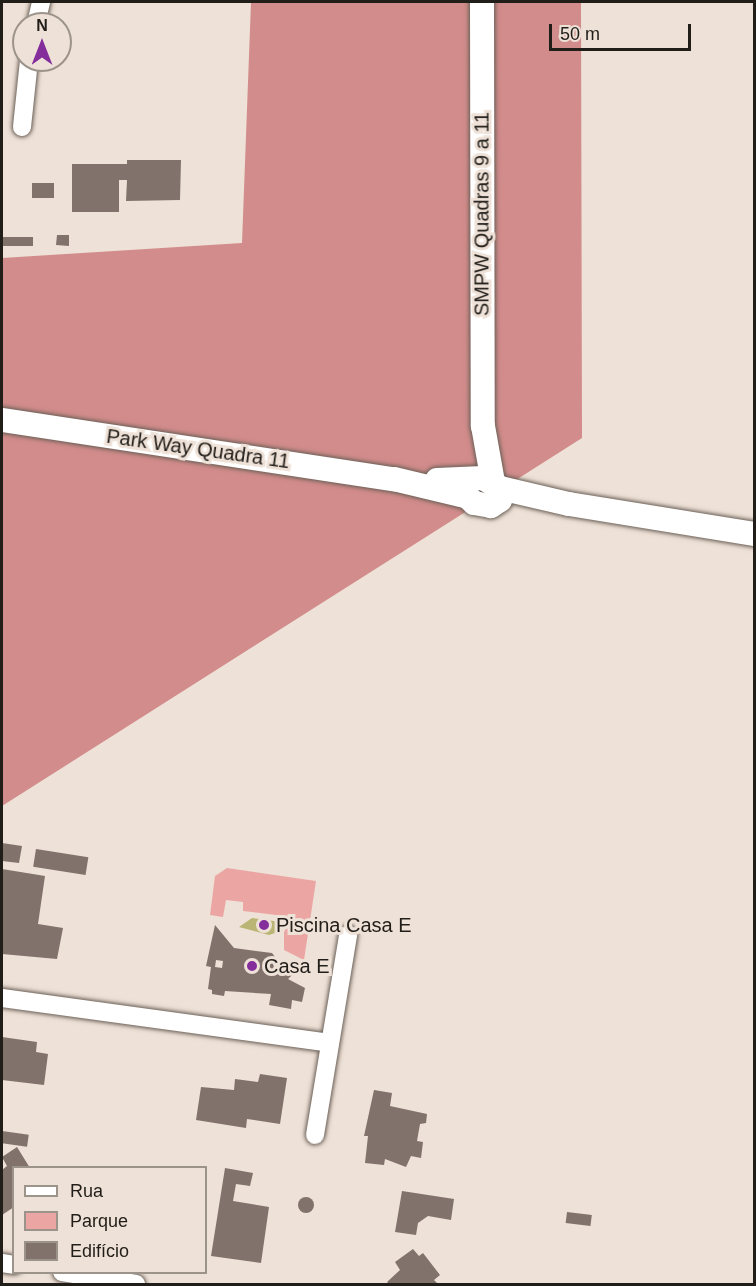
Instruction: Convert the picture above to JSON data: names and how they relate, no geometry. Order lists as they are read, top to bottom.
{
  "streets": {
    "street": ["SMPW Quadras 9 a 11", "Park Way Quadra 11"]
  },
  "crossings": [
    ["SMPW Quadras 9 a 11", "Park Way Quadra 11"]
  ],
  "places": ["Piscina Casa E", "Casa E"],
  "legend": ["Rua", "Parque", "Edifício"],
  "scale_bar": "50 m",
  "north": "top"
}
